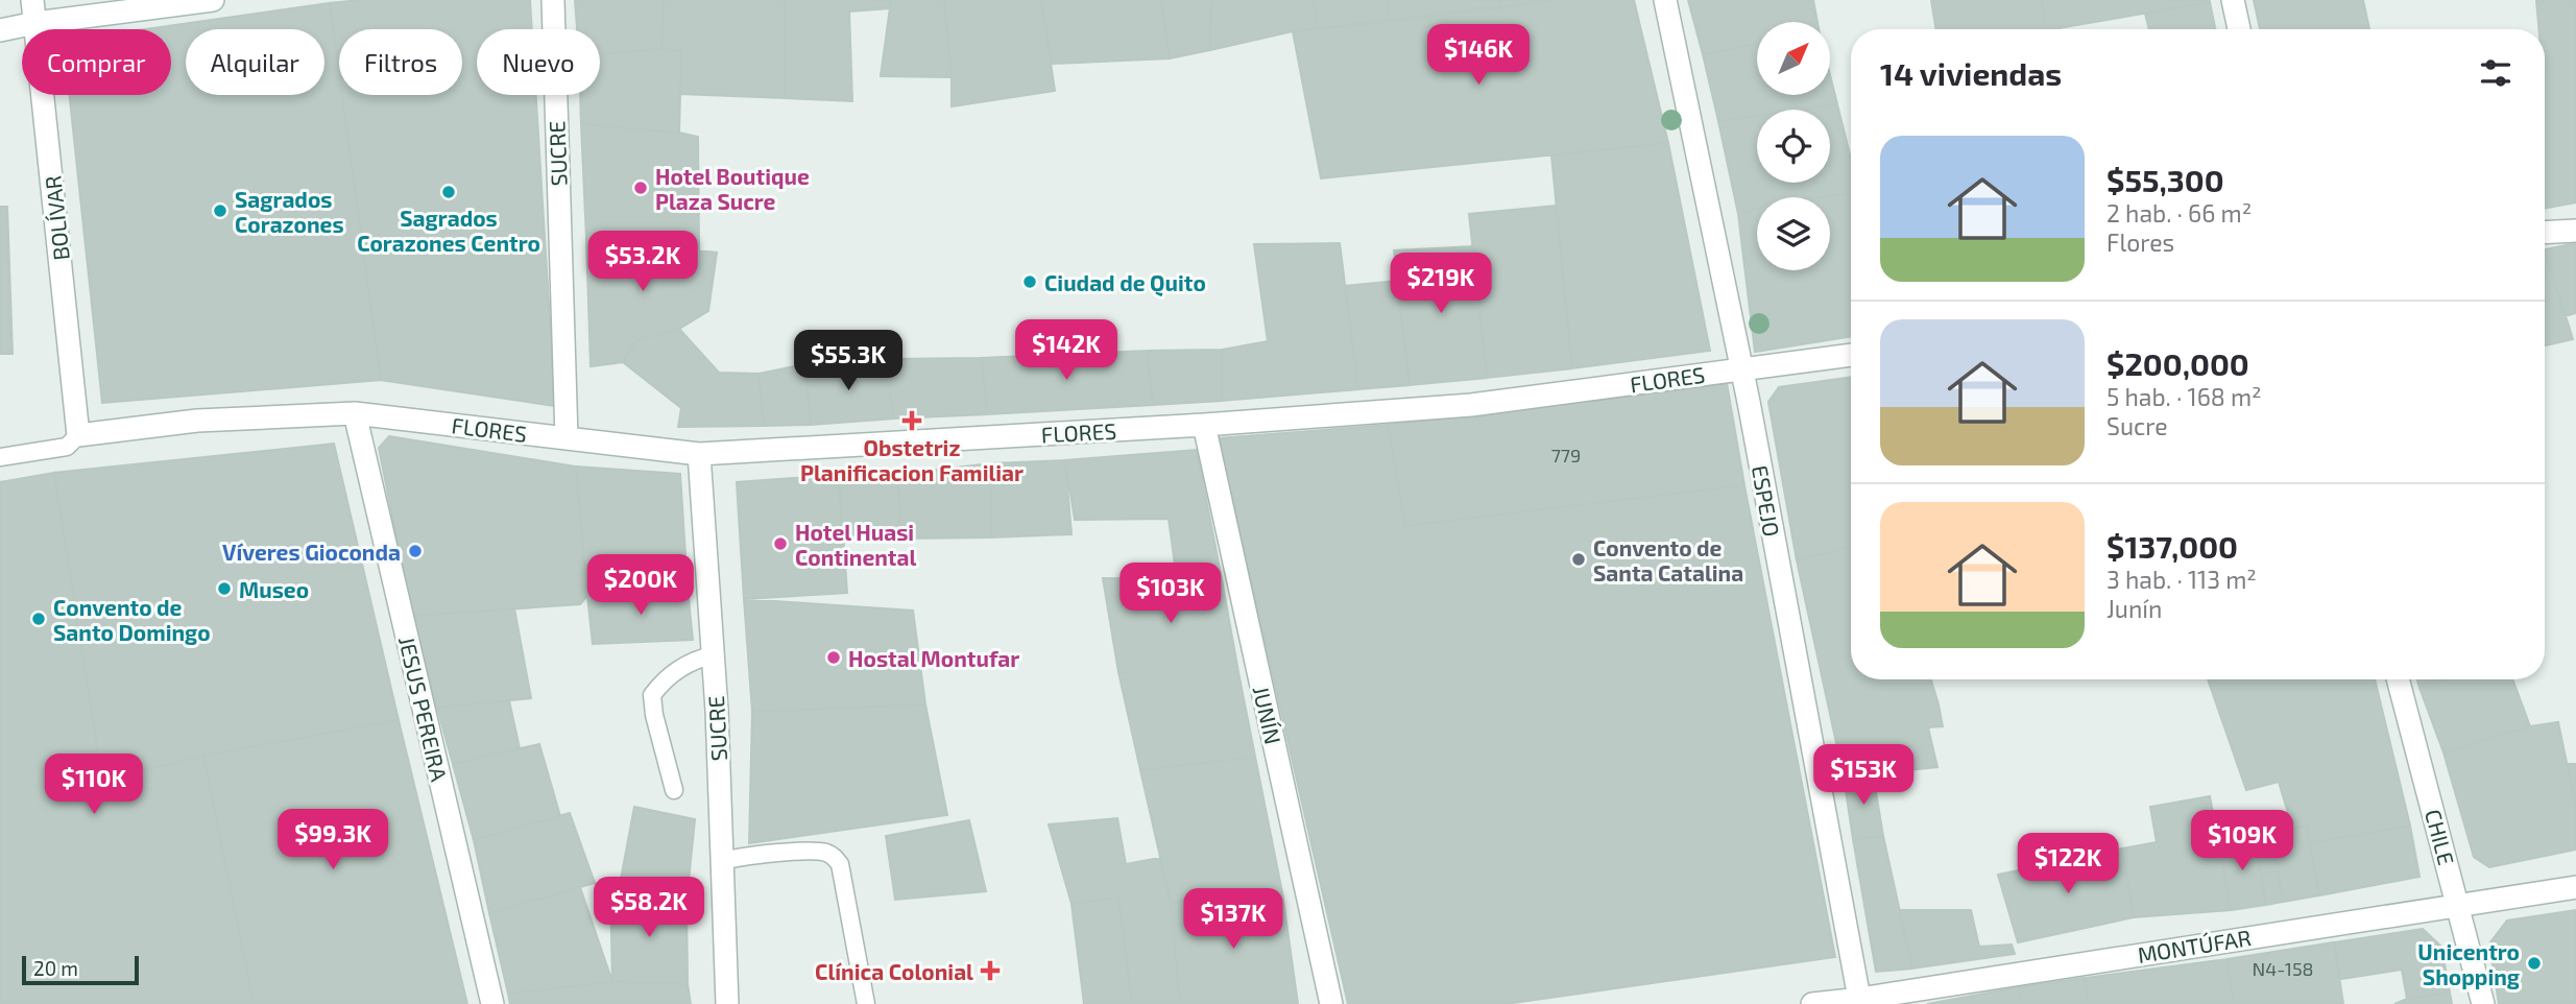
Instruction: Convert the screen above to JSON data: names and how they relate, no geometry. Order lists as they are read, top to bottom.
{
  "streets": {
    "street": [
      "SUCRE",
      "BOLÍVAR",
      "FLORES",
      "ESPEJO",
      "JESUS PEREIRA",
      "JUNÍN",
      "CHILE",
      "MONTÚFAR"
    ]
  },
  "crossings": [
    ["SUCRE", "FLORES"],
    ["BOLÍVAR", "FLORES"],
    ["FLORES", "ESPEJO"],
    ["FLORES", "JESUS PEREIRA"],
    ["FLORES", "JUNÍN"],
    ["ESPEJO", "MONTÚFAR"],
    ["CHILE", "MONTÚFAR"]
  ],
  "places": {
    "other": [
      "Hotel Boutique Plaza Sucre",
      "Sagrados Corazones Centro",
      "Sagrados Corazones",
      "Ciudad de Quito",
      "Hotel Huasi Continental",
      "Víveres Gioconda",
      "Convento de Santa Catalina",
      "Museo",
      "Convento de Santo Domingo",
      "Hostal Montufar",
      "Unicentro Shopping"
    ],
    "health": ["Obstetriz Planificacion Familiar", "Clínica Colonial"]
  },
  "house_numbers": ["779", "N4-158"],
  "scale_bar": "20 m",
  "north": "top right",
  "page": {
    "price": [
      "$146K",
      "$53.2K",
      "$219K",
      "$142K",
      "$55.3K",
      "$200K",
      "$103K",
      "$153K",
      "$110K",
      "$99.3K",
      "$109K",
      "$122K",
      "$58.2K",
      "$137K"
    ],
    "chip": [
      "Comprar",
      "Alquilar",
      "Filtros",
      "Nuevo"
    ],
    "heading": "14 viviendas",
    "list": [
      {
        "name": "$55,300",
        "note": "2 hab. · 66 m² · Flores"
      },
      {
        "name": "$200,000",
        "note": "5 hab. · 168 m² · Sucre"
      },
      {
        "name": "$137,000",
        "note": "3 hab. · 113 m² · Junín"
      }
    ],
    "scale": "20 m"
  }
}
